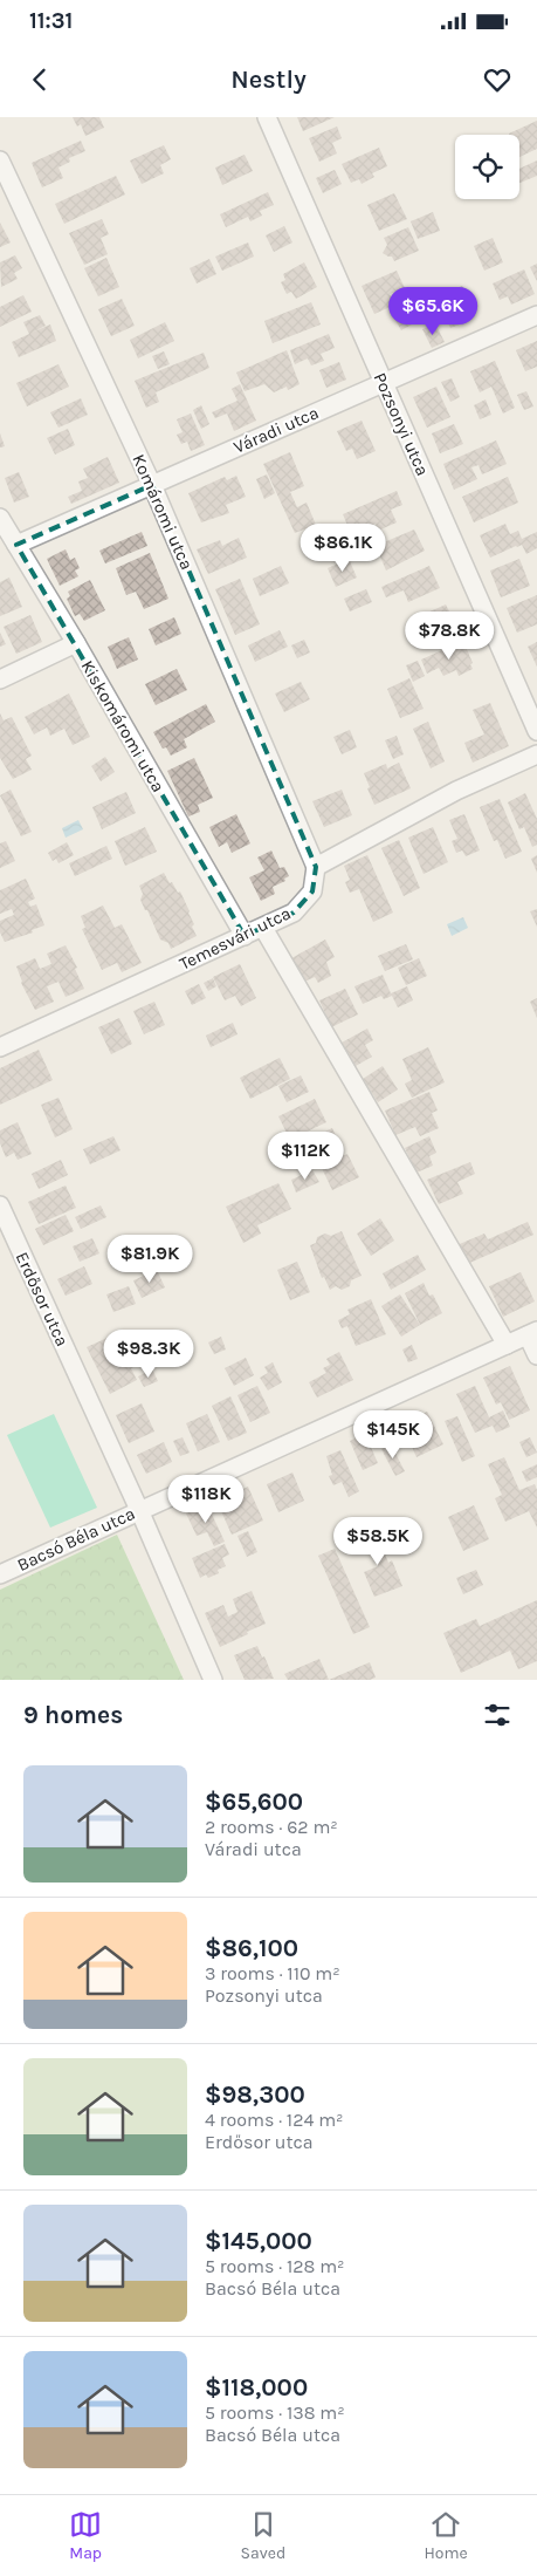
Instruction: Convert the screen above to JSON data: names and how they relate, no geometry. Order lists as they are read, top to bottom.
{
  "streets": {
    "street": [
      "Pozsonyi utca",
      "Váradi utca",
      "Komáromi utca",
      "Kiskomáromi utca",
      "Temesvári utca",
      "Erdősor utca",
      "Bacsó Béla utca"
    ]
  },
  "crossings": [
    ["Pozsonyi utca", "Váradi utca"],
    ["Váradi utca", "Komáromi utca"],
    ["Váradi utca", "Kiskomáromi utca"],
    ["Komáromi utca", "Temesvári utca"],
    ["Kiskomáromi utca", "Temesvári utca"],
    ["Erdősor utca", "Bacsó Béla utca"]
  ],
  "page": {
    "status": "11:31",
    "header": "Nestly",
    "price": [
      "$65.6K",
      "$86.1K",
      "$78.8K",
      "$112K",
      "$81.9K",
      "$98.3K",
      "$145K",
      "$118K",
      "$58.5K"
    ],
    "heading": "9 homes",
    "list": [
      {
        "name": "$65,600",
        "note": "2 rooms · 62 m² · Váradi utca"
      },
      {
        "name": "$86,100",
        "note": "3 rooms · 110 m² · Pozsonyi utca"
      },
      {
        "name": "$98,300",
        "note": "4 rooms · 124 m² · Erdősor utca"
      },
      {
        "name": "$145,000",
        "note": "5 rooms · 128 m² · Bacsó Béla utca"
      },
      {
        "name": "$118,000",
        "note": "5 rooms · 138 m² · Bacsó Béla utca"
      }
    ],
    "tabs": ["Map", "Saved", "Home"]
  }
}
